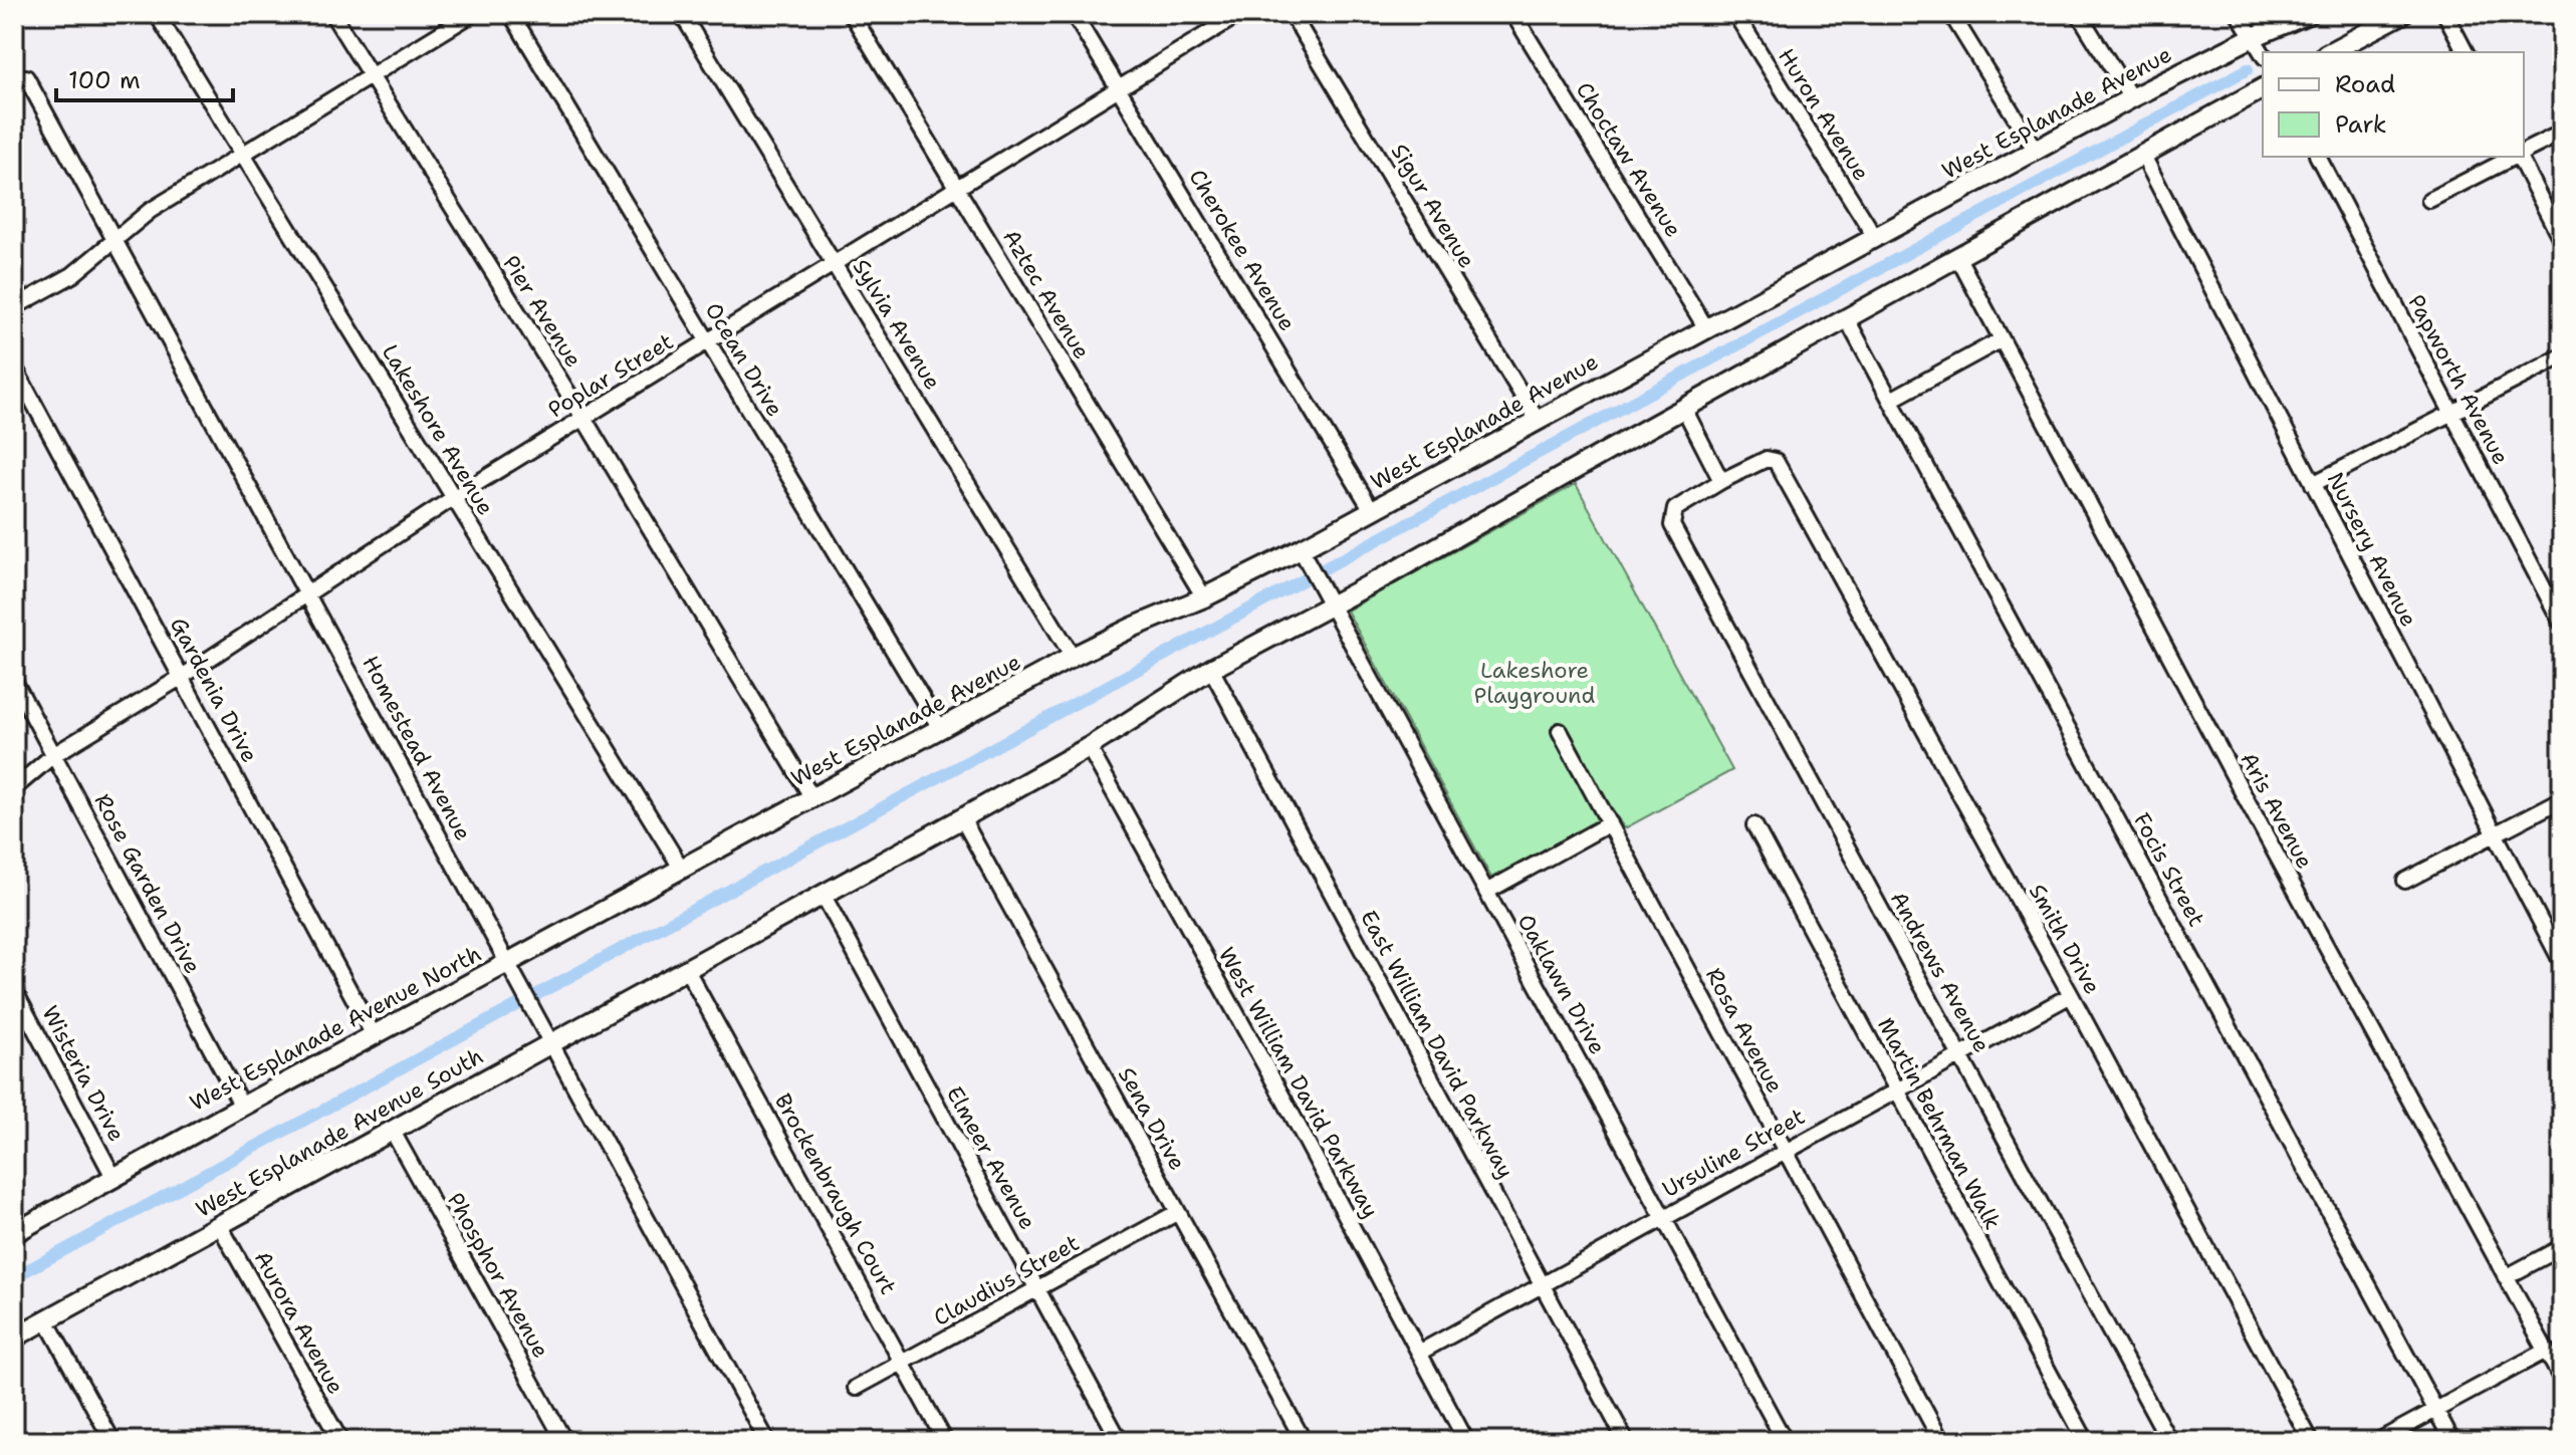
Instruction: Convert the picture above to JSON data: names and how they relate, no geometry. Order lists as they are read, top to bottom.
{
  "streets": {
    "main road": ["West Esplanade Avenue", "West Esplanade Avenue North", "West Esplanade Avenue South"],
    "street": [
      "Huron Avenue",
      "Choctaw Avenue",
      "Sigur Avenue",
      "Cherokee Avenue",
      "Aztec Avenue",
      "Pier Avenue",
      "Sylvia Avenue",
      "Ocean Drive",
      "Poplar Street",
      "Papworth Avenue",
      "Lakeshore Avenue",
      "Nursery Avenue",
      "Gardenia Drive",
      "Homestead Avenue",
      "Aris Avenue",
      "Focis Street",
      "Rose Garden Drive",
      "Smith Drive",
      "Andrews Avenue",
      "Oaklawn Drive",
      "Rosa Avenue",
      "East William David Parkway",
      "Wisteria Drive",
      "West William David Parkway",
      "Sena Drive",
      "Martin Behrman Walk",
      "Ursuline Street",
      "Elmeer Avenue",
      "Brockenbraugh Court",
      "Phosphor Avenue",
      "Claudius Street",
      "Aurora Avenue"
    ]
  },
  "crossings": [
    ["West Esplanade Avenue", "Huron Avenue"],
    ["West Esplanade Avenue", "Choctaw Avenue"],
    ["West Esplanade Avenue", "Sigur Avenue"],
    ["West Esplanade Avenue", "Cherokee Avenue"],
    ["West Esplanade Avenue", "Aztec Avenue"],
    ["West Esplanade Avenue", "Pier Avenue"],
    ["West Esplanade Avenue", "Sylvia Avenue"],
    ["West Esplanade Avenue", "Ocean Drive"],
    ["West Esplanade Avenue", "Lakeshore Avenue"],
    ["West Esplanade Avenue", "Oaklawn Drive"],
    ["West Esplanade Avenue", "West Esplanade Avenue North"],
    ["Cherokee Avenue", "Poplar Street"],
    ["Aztec Avenue", "Poplar Street"],
    ["Pier Avenue", "Poplar Street"],
    ["Sylvia Avenue", "Poplar Street"],
    ["Ocean Drive", "Poplar Street"],
    ["Poplar Street", "Lakeshore Avenue"],
    ["Poplar Street", "Gardenia Drive"],
    ["Poplar Street", "Homestead Avenue"],
    ["Poplar Street", "Rose Garden Drive"],
    ["Lakeshore Avenue", "West Esplanade Avenue North"],
    ["Gardenia Drive", "West Esplanade Avenue North"],
    ["Homestead Avenue", "West Esplanade Avenue North"],
    ["Homestead Avenue", "West Esplanade Avenue South"],
    ["Rose Garden Drive", "West Esplanade Avenue North"],
    ["Smith Drive", "Andrews Avenue"],
    ["Smith Drive", "Ursuline Street"],
    ["Andrews Avenue", "Ursuline Street"],
    ["Oaklawn Drive", "Ursuline Street"],
    ["West Esplanade Avenue North", "Wisteria Drive"],
    ["Rosa Avenue", "Ursuline Street"],
    ["East William David Parkway", "Ursuline Street"],
    ["West William David Parkway", "Ursuline Street"],
    ["Sena Drive", "Claudius Street"],
    ["Martin Behrman Walk", "Ursuline Street"],
    ["West Esplanade Avenue South", "Brockenbraugh Court"],
    ["West Esplanade Avenue South", "Phosphor Avenue"],
    ["West Esplanade Avenue South", "Aurora Avenue"],
    ["Elmeer Avenue", "Claudius Street"],
    ["Brockenbraugh Court", "Claudius Street"]
  ],
  "parks": ["Lakeshore Playground"],
  "legend": ["Road", "Park"],
  "scale_bar": "100 m"
}
